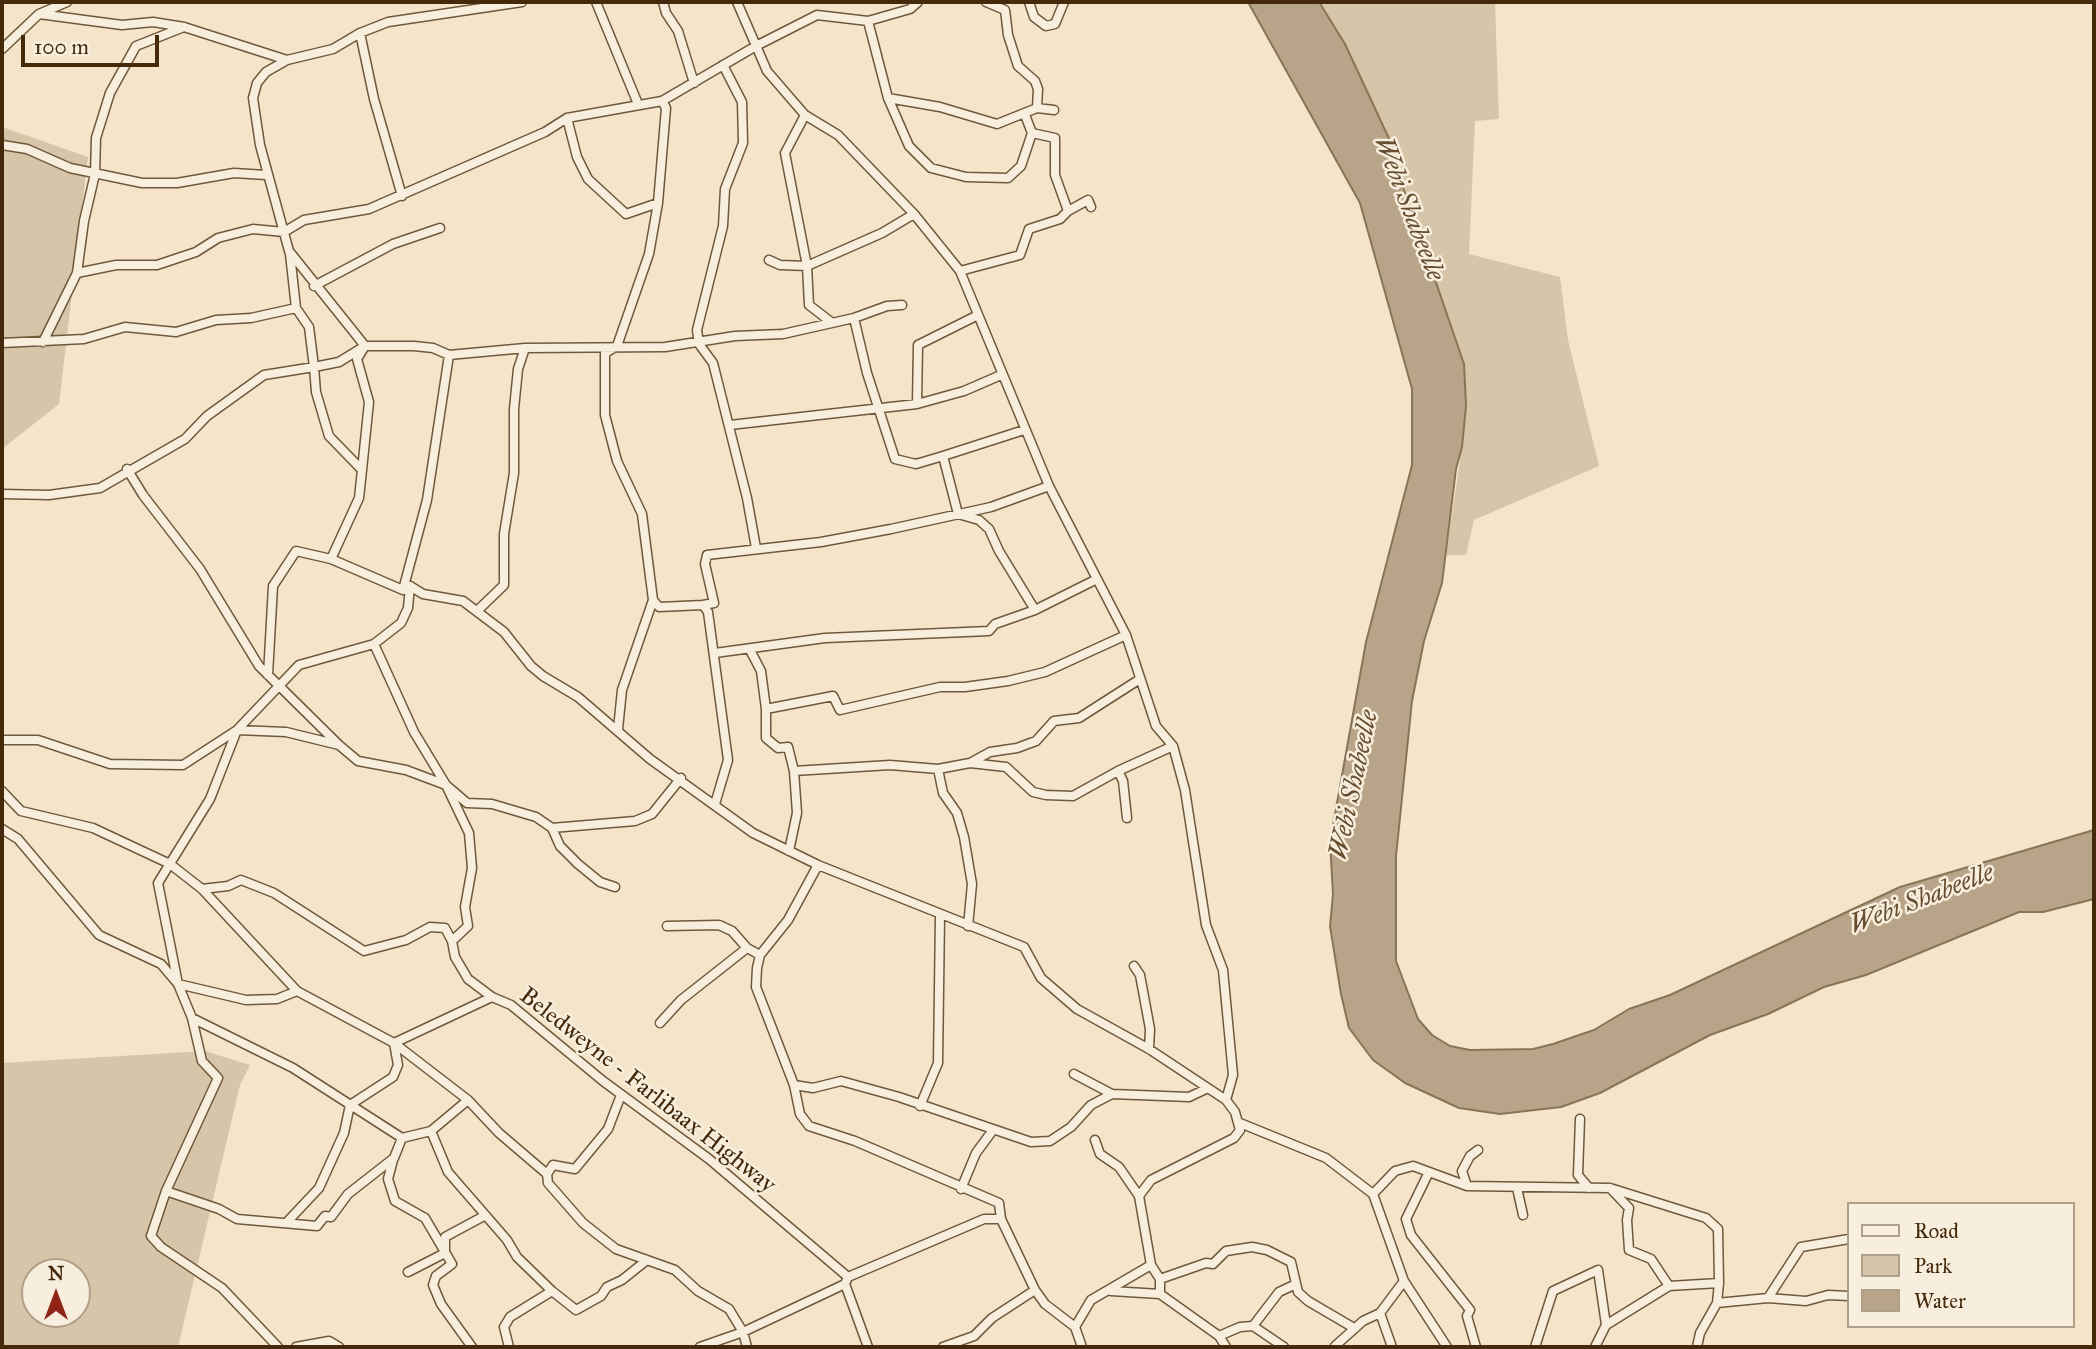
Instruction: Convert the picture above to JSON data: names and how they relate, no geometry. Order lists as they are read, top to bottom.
{
  "streets": {
    "street": ["Beledweyne - Farlibaax Highway"]
  },
  "water": ["Webi Shabeelle"],
  "legend": ["Road", "Park", "Water"],
  "scale_bar": "100 m",
  "north": "top"
}
